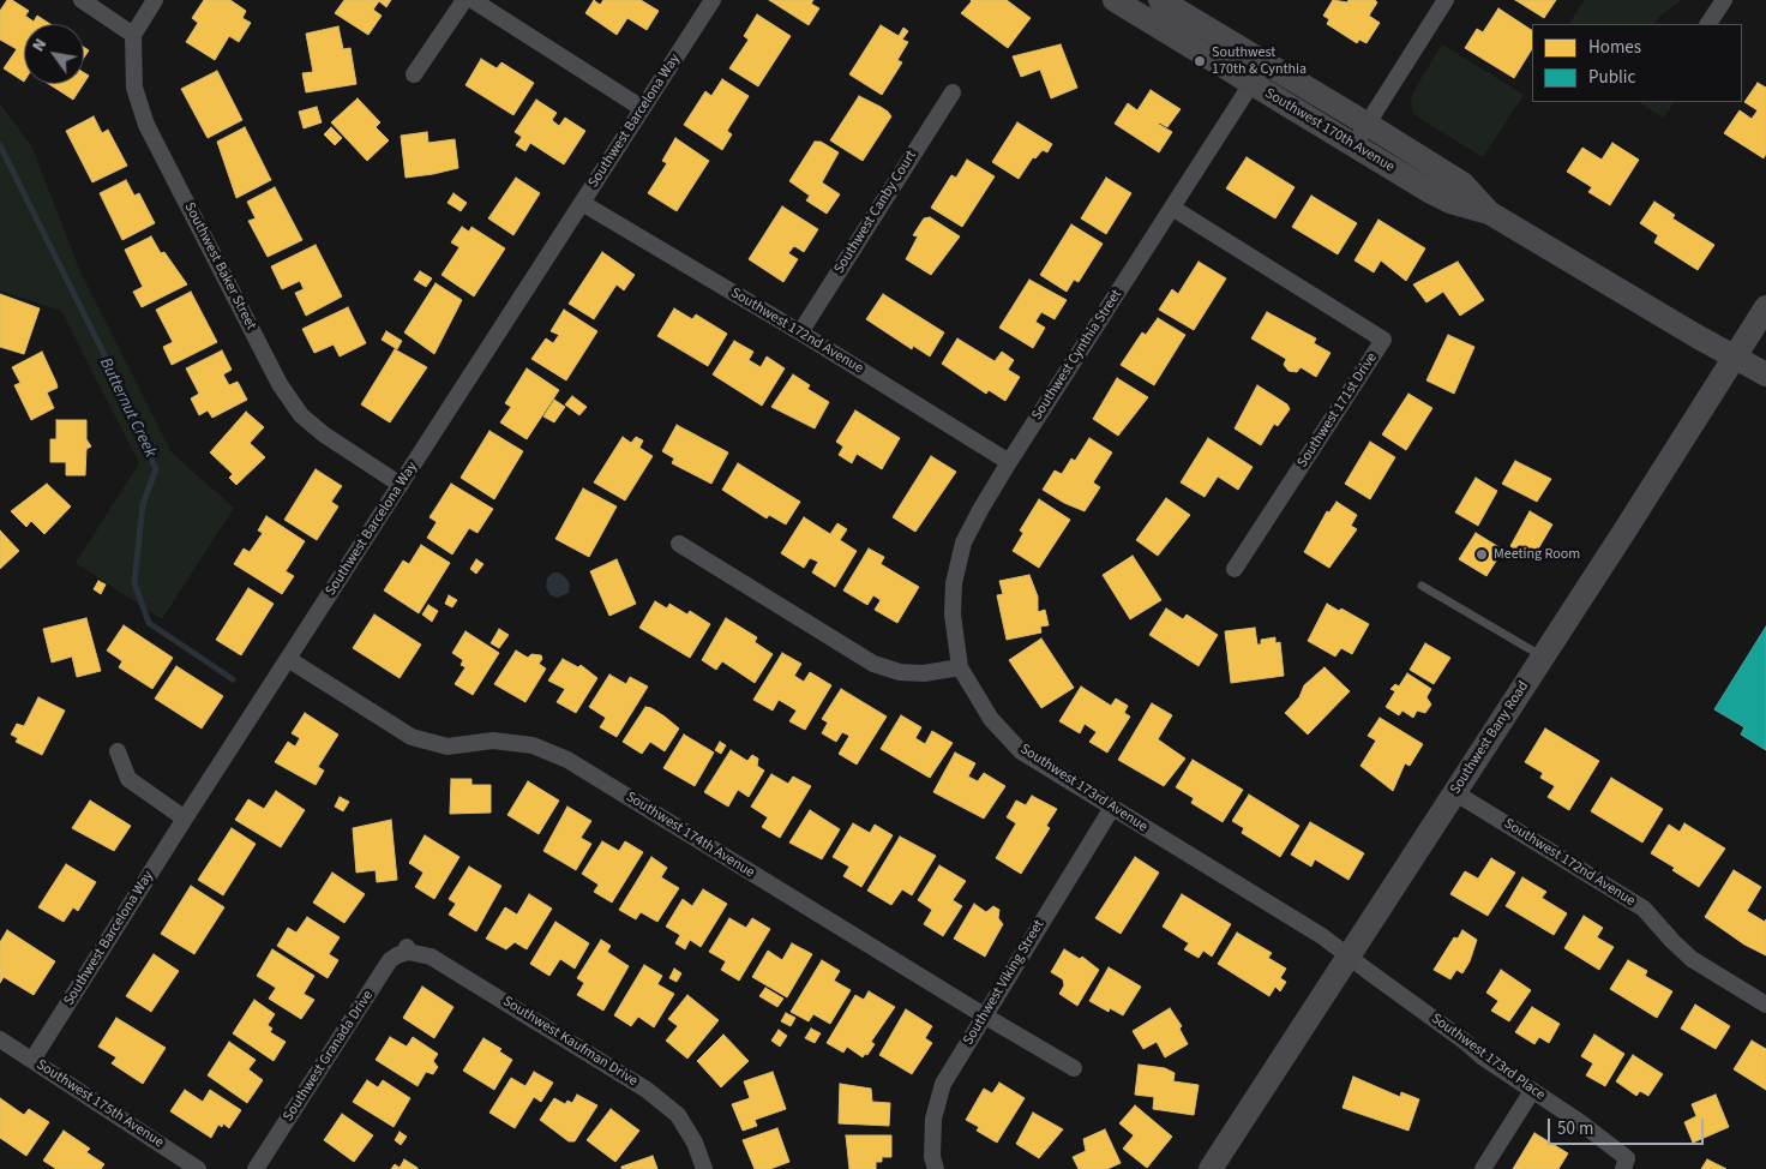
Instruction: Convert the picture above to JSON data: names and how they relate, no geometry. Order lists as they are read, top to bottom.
{
  "streets": {
    "main road": ["Southwest 170th Avenue", "Southwest Bany Road"],
    "street": [
      "Southwest Barcelona Way",
      "Southwest Canby Court",
      "Southwest Baker Street",
      "Southwest 172nd Avenue",
      "Southwest Cynthia Street",
      "Southwest 171st Drive",
      "Southwest 173rd Avenue",
      "Southwest 174th Avenue",
      "Southwest Viking Street",
      "Southwest Kaufman Drive",
      "Southwest Granada Drive",
      "Southwest 173rd Place",
      "Southwest 175th Avenue"
    ]
  },
  "crossings": [
    ["Southwest Barcelona Way", "Southwest Baker Street"],
    ["Southwest Barcelona Way", "Southwest 172nd Avenue"],
    ["Southwest Barcelona Way", "Southwest 174th Avenue"],
    ["Southwest Barcelona Way", "Southwest 175th Avenue"],
    ["Southwest 170th Avenue", "Southwest Cynthia Street"],
    ["Southwest 170th Avenue", "Southwest Bany Road"],
    ["Southwest Canby Court", "Southwest 172nd Avenue"],
    ["Southwest 172nd Avenue", "Southwest Cynthia Street"],
    ["Southwest 172nd Avenue", "Southwest Bany Road"],
    ["Southwest Cynthia Street", "Southwest 171st Drive"],
    ["Southwest Cynthia Street", "Southwest 173rd Avenue"],
    ["Southwest Bany Road", "Southwest 173rd Avenue"],
    ["Southwest Bany Road", "Southwest 173rd Place"],
    ["Southwest 173rd Avenue", "Southwest Viking Street"],
    ["Southwest 173rd Avenue", "Southwest 173rd Place"],
    ["Southwest 174th Avenue", "Southwest Viking Street"],
    ["Southwest Kaufman Drive", "Southwest Granada Drive"]
  ],
  "water": ["Butternut Creek"],
  "places": ["Southwest 170th & Cynthia", "Meeting Room"],
  "legend": ["Homes", "Public"],
  "scale_bar": "50 m",
  "north": "top left"
}
